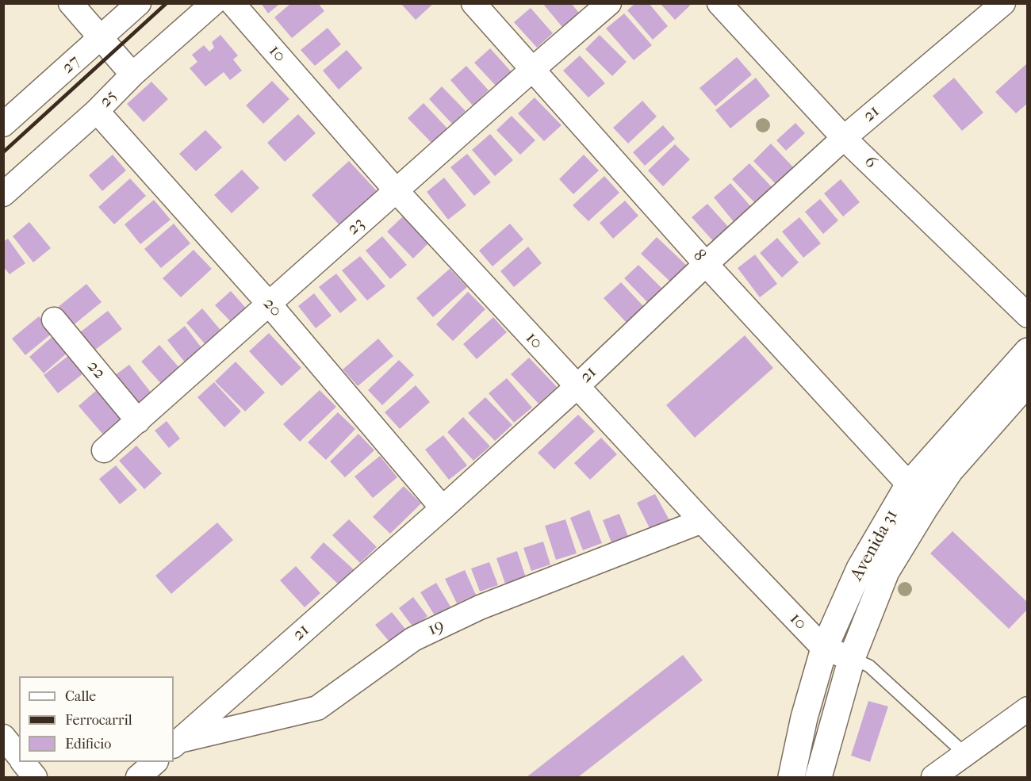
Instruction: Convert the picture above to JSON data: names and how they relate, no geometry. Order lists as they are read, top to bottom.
{
  "streets": {
    "street": [
      "10",
      "27",
      "25",
      "21",
      "6",
      "23",
      "8",
      "20",
      "22",
      "Avenida 31",
      "19"
    ]
  },
  "crossings": [
    ["10", "21"],
    ["10", "23"],
    ["10", "Avenida 31"],
    ["10", "19"],
    ["25", "20"],
    ["21", "6"],
    ["21", "8"],
    ["21", "20"],
    ["21", "19"],
    ["23", "8"],
    ["23", "20"],
    ["23", "22"],
    ["8", "Avenida 31"]
  ],
  "legend": ["Calle", "Ferrocarril", "Edificio"]
}
